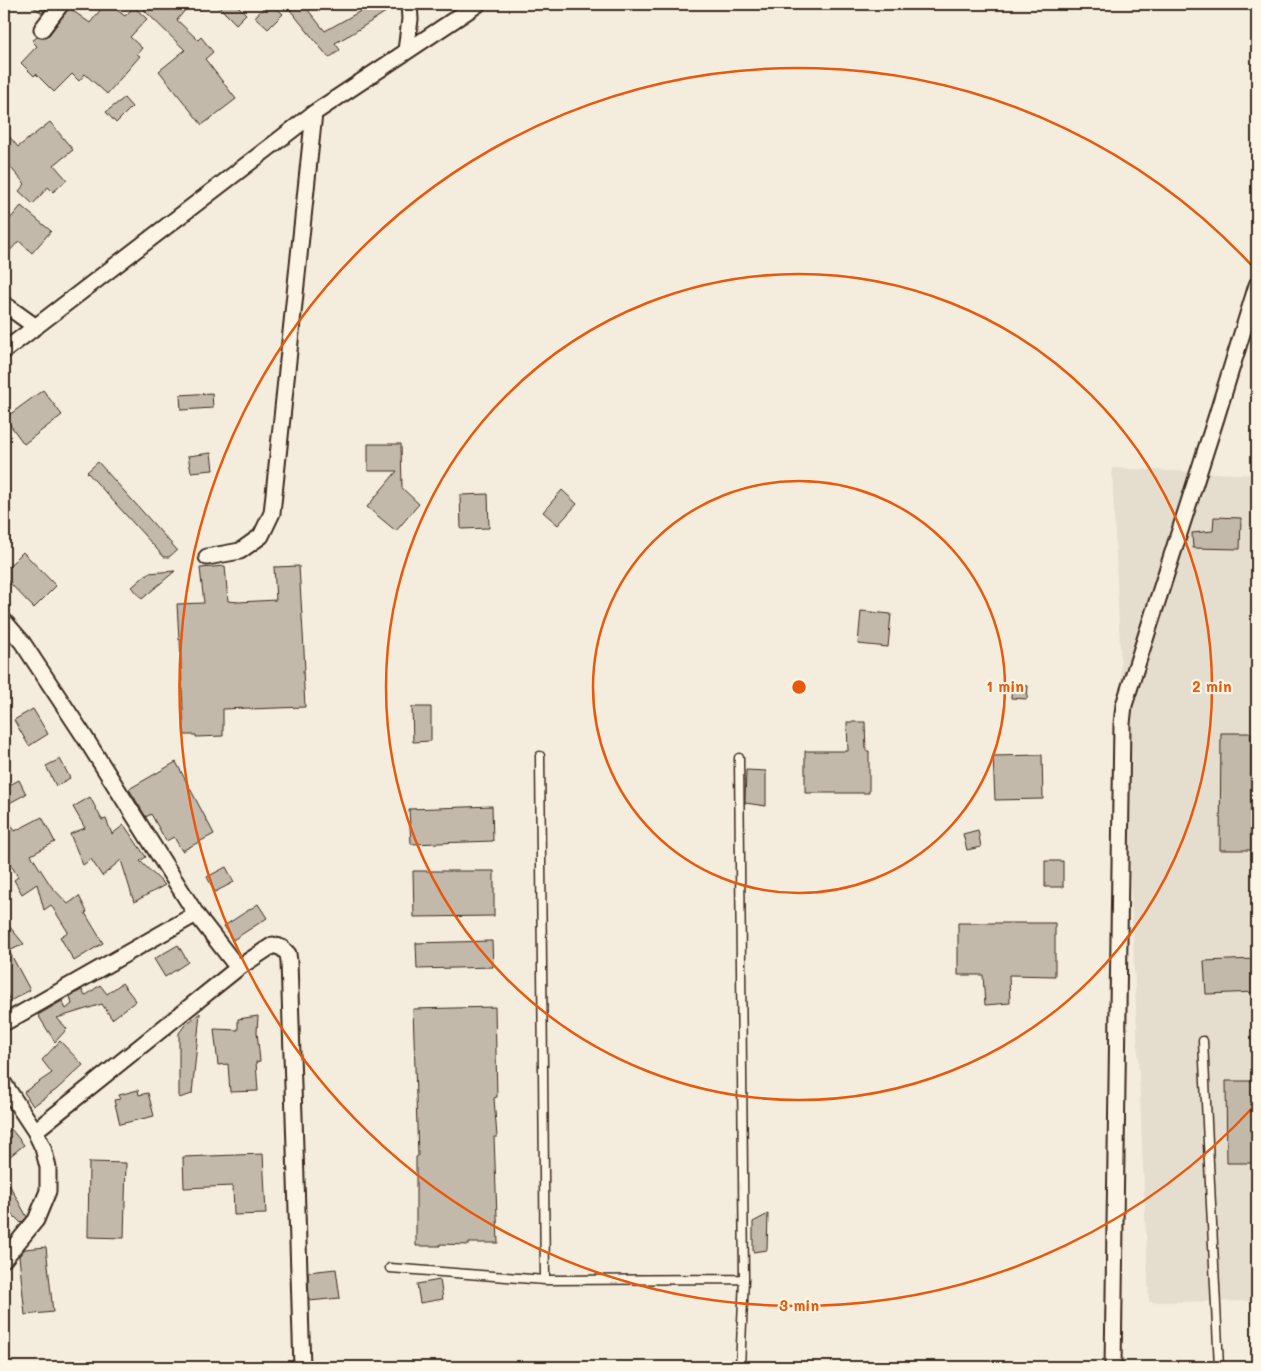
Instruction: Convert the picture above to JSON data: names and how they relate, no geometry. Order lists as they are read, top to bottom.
{
  "rings": ["1 min", "2 min", "3 min"]
}
